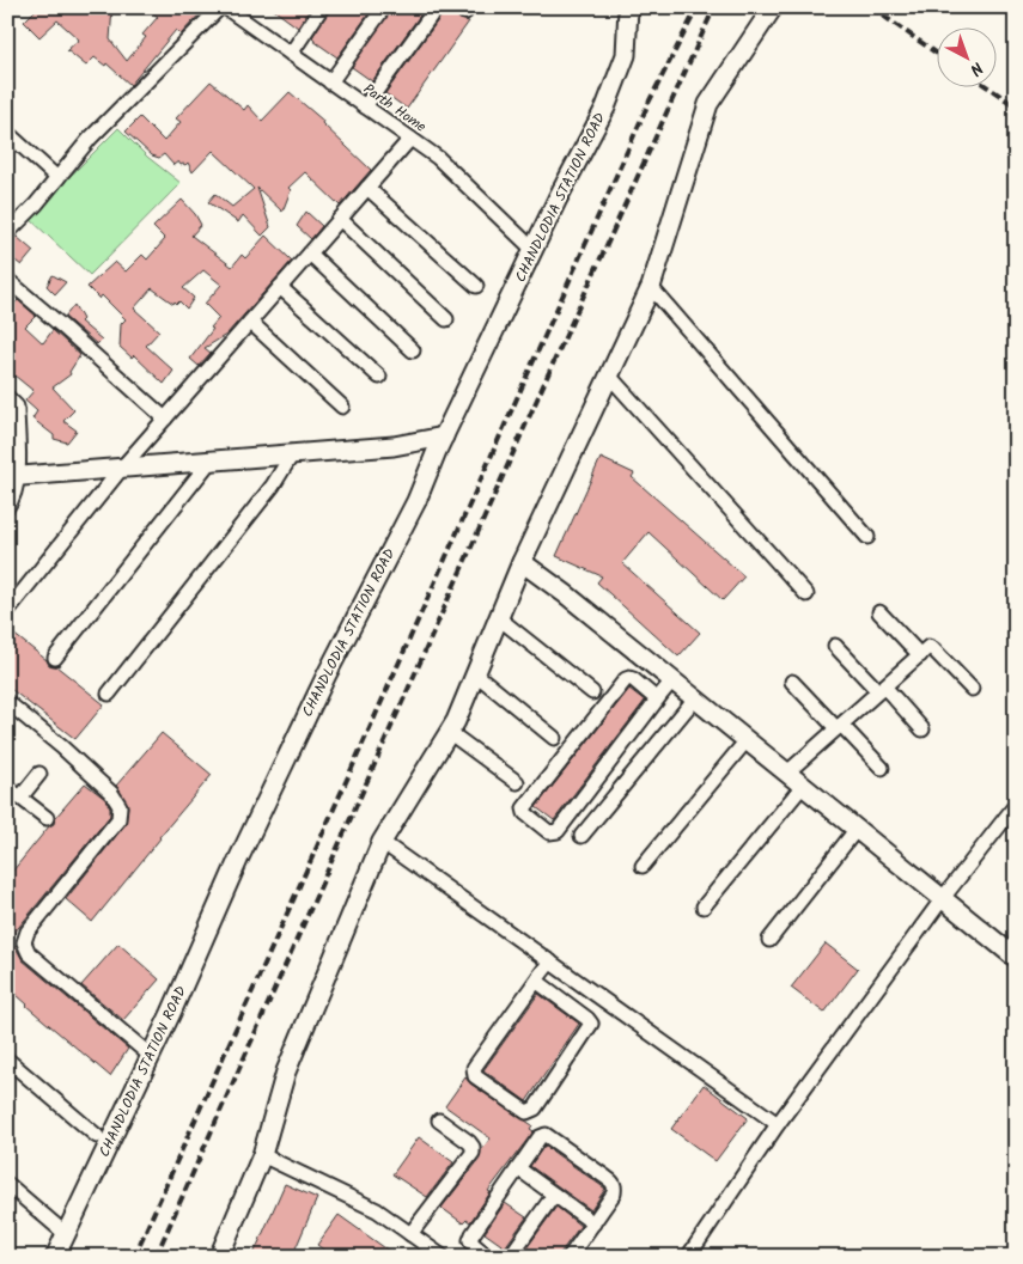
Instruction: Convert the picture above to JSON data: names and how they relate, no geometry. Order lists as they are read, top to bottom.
{
  "streets": {
    "street": ["Parth Home", "CHANDLODIA STATION ROAD"]
  },
  "crossings": [
    ["Parth Home", "CHANDLODIA STATION ROAD"]
  ],
  "north": "bottom right"
}
